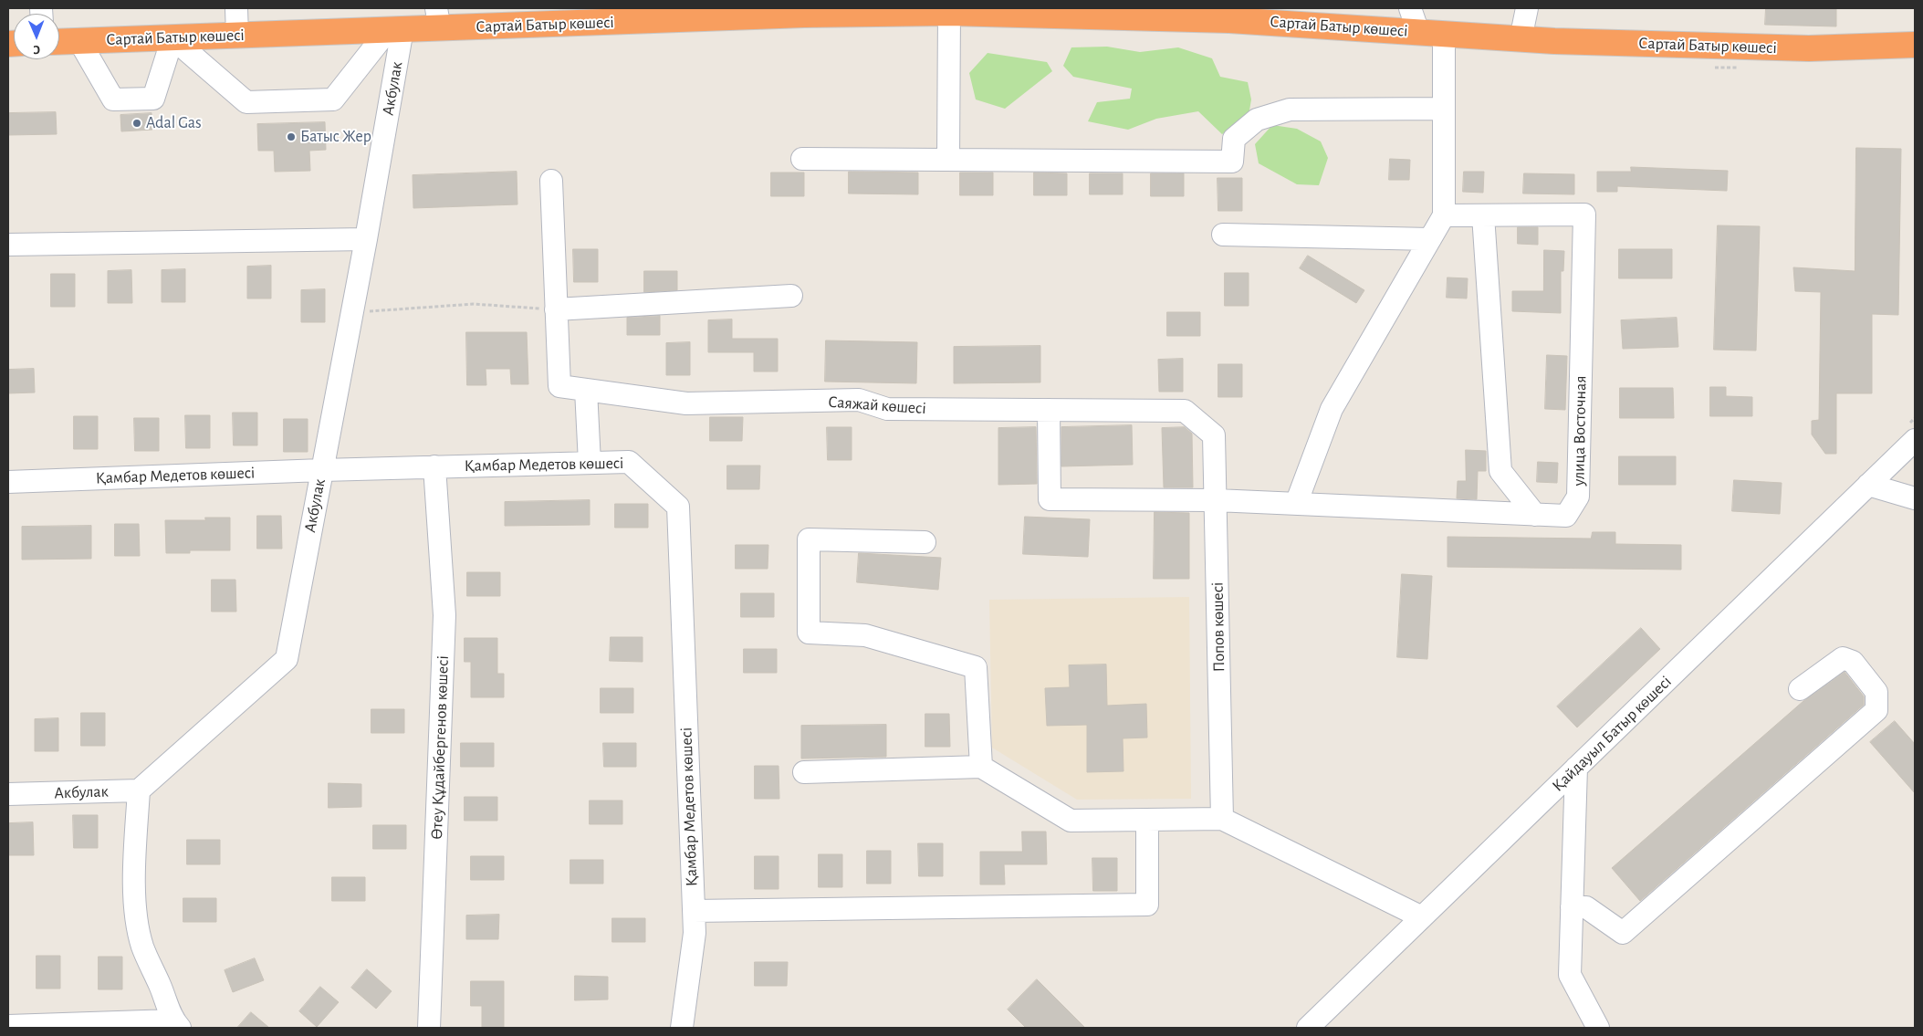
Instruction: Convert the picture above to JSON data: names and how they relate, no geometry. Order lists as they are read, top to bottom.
{
  "streets": {
    "highway": ["Сартай Батыр көшесі"],
    "street": [
      "Акбулак",
      "Саяжай көшесі",
      "улица Восточная",
      "Қамбар Медетов көшесі",
      "Попов көшесі",
      "Қайдауыл Батыр көшесі",
      "Өтеу Құдайбергенов көшесі"
    ]
  },
  "crossings": [
    ["Сартай Батыр көшесі", "Акбулак"],
    ["Акбулак", "Қамбар Медетов көшесі"],
    ["Саяжай көшесі", "улица Восточная"],
    ["Саяжай көшесі", "Попов көшесі"],
    ["улица Восточная", "Попов көшесі"],
    ["Қамбар Медетов көшесі", "Өтеу Құдайбергенов көшесі"]
  ],
  "places": ["Adal Gas", "Батыс Жер"],
  "north": "bottom"
}
